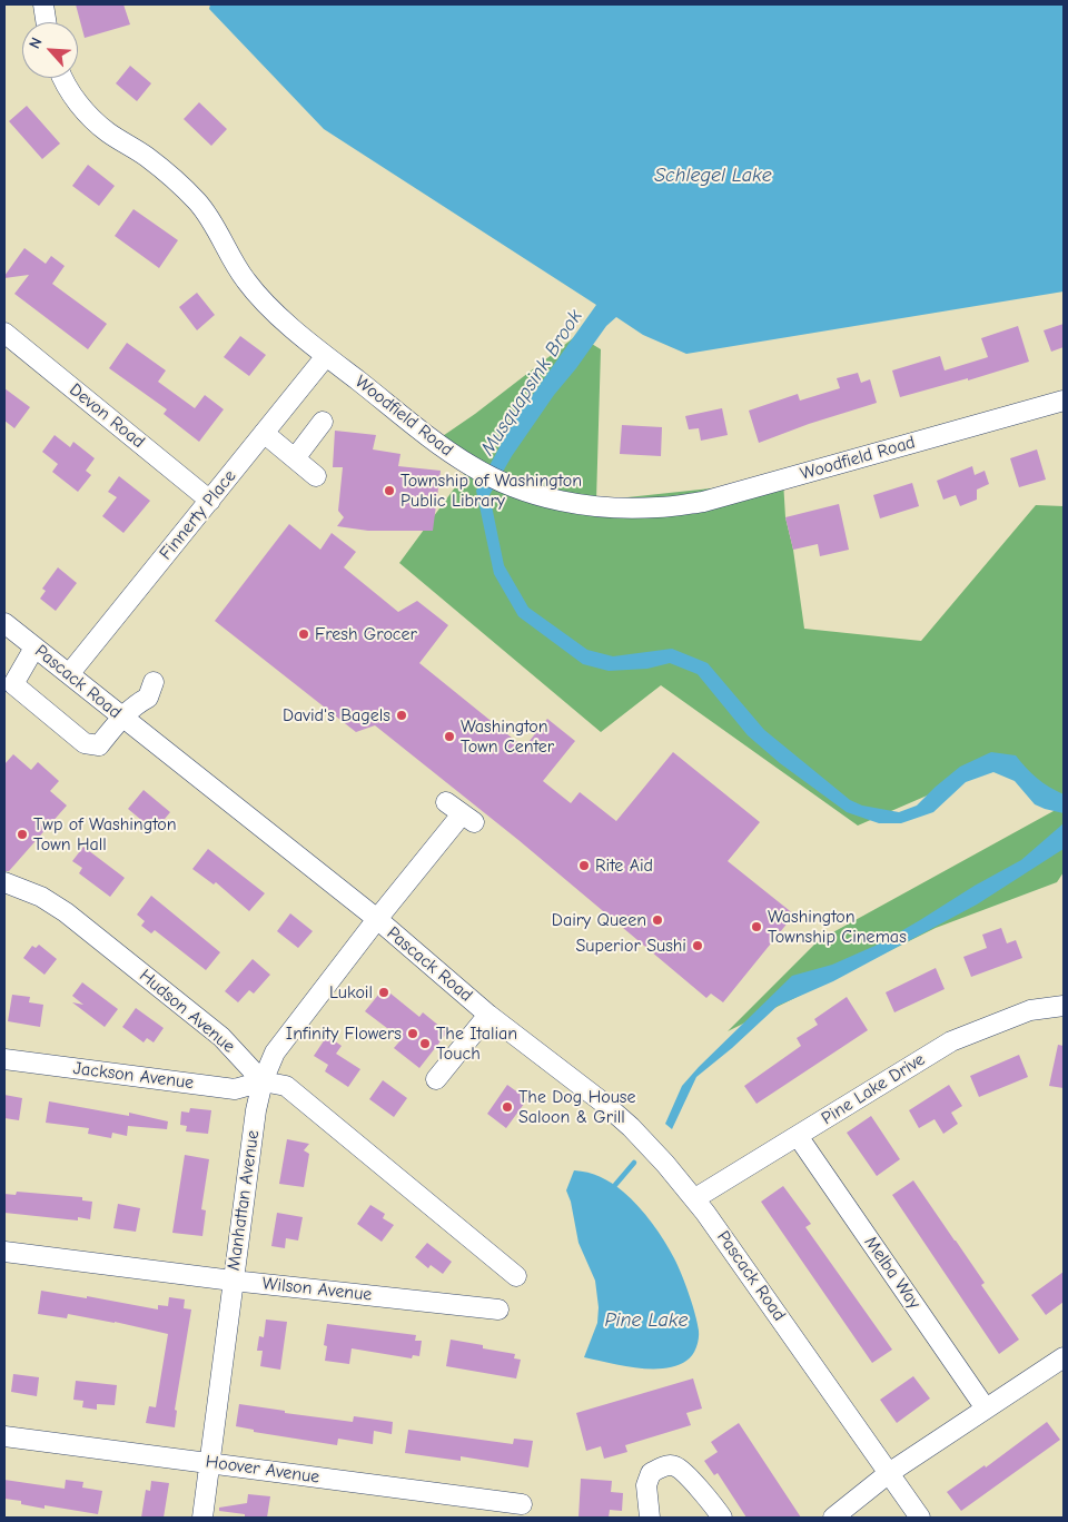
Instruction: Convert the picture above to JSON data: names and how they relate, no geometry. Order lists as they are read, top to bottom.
{
  "streets": {
    "street": [
      "Devon Road",
      "Woodfield Road",
      "Finnerty Place",
      "Pascack Road",
      "Hudson Avenue",
      "Jackson Avenue",
      "Pine Lake Drive",
      "Manhattan Avenue",
      "Melba Way",
      "Wilson Avenue",
      "Hoover Avenue"
    ]
  },
  "crossings": [
    ["Devon Road", "Finnerty Place"],
    ["Woodfield Road", "Finnerty Place"],
    ["Finnerty Place", "Pascack Road"],
    ["Pascack Road", "Pine Lake Drive"],
    ["Pascack Road", "Manhattan Avenue"],
    ["Hudson Avenue", "Jackson Avenue"],
    ["Hudson Avenue", "Manhattan Avenue"],
    ["Jackson Avenue", "Manhattan Avenue"],
    ["Pine Lake Drive", "Melba Way"],
    ["Manhattan Avenue", "Wilson Avenue"],
    ["Manhattan Avenue", "Hoover Avenue"]
  ],
  "water": ["Schlegel Lake", "Musquapsink Brook", "Pine Lake"],
  "places": [
    "Township of Washington Public Library",
    "Fresh Grocer",
    "David's Bagels",
    "Washington Town Center",
    "Twp of Washington Town Hall",
    "Rite Aid",
    "Dairy Queen",
    "Washington Township Cinemas",
    "Superior Sushi",
    "Lukoil",
    "Infinity Flowers",
    "The Italian Touch",
    "The Dog House Saloon & Grill"
  ],
  "north": "top left"
}
